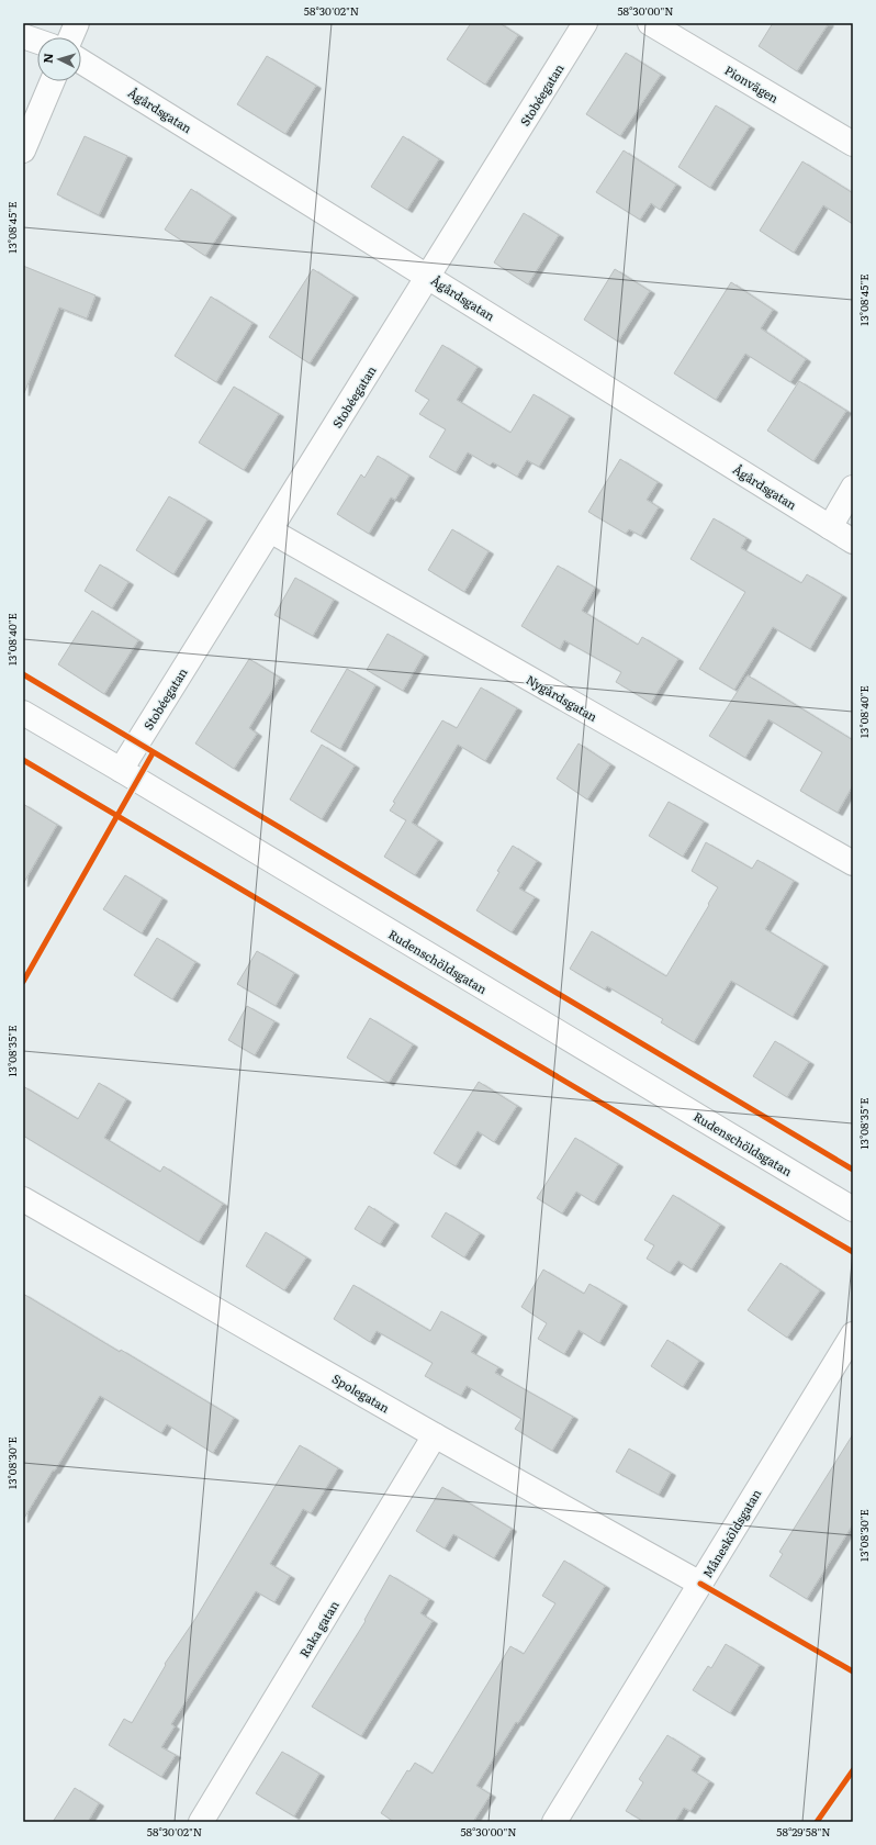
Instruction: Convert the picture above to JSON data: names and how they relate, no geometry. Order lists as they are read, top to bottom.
{
  "streets": {
    "street": [
      "Pionvägen",
      "Stobéegatan",
      "Ågårdsgatan",
      "Nygårdsgatan",
      "Rudenschöldsgatan",
      "Spolegatan",
      "Månesköldsgatan",
      "Raka gatan"
    ]
  },
  "crossings": [
    ["Stobéegatan", "Ågårdsgatan"],
    ["Stobéegatan", "Nygårdsgatan"],
    ["Stobéegatan", "Rudenschöldsgatan"],
    ["Spolegatan", "Månesköldsgatan"],
    ["Spolegatan", "Raka gatan"]
  ],
  "north": "left",
  "coordinates": [
    "58°30'02\"N",
    "58°30'00\"N",
    "13°08'45\"E",
    "13°08'40\"E",
    "13°08'35\"E",
    "13°08'30\"E",
    "58°29'58\"N"
  ]
}
